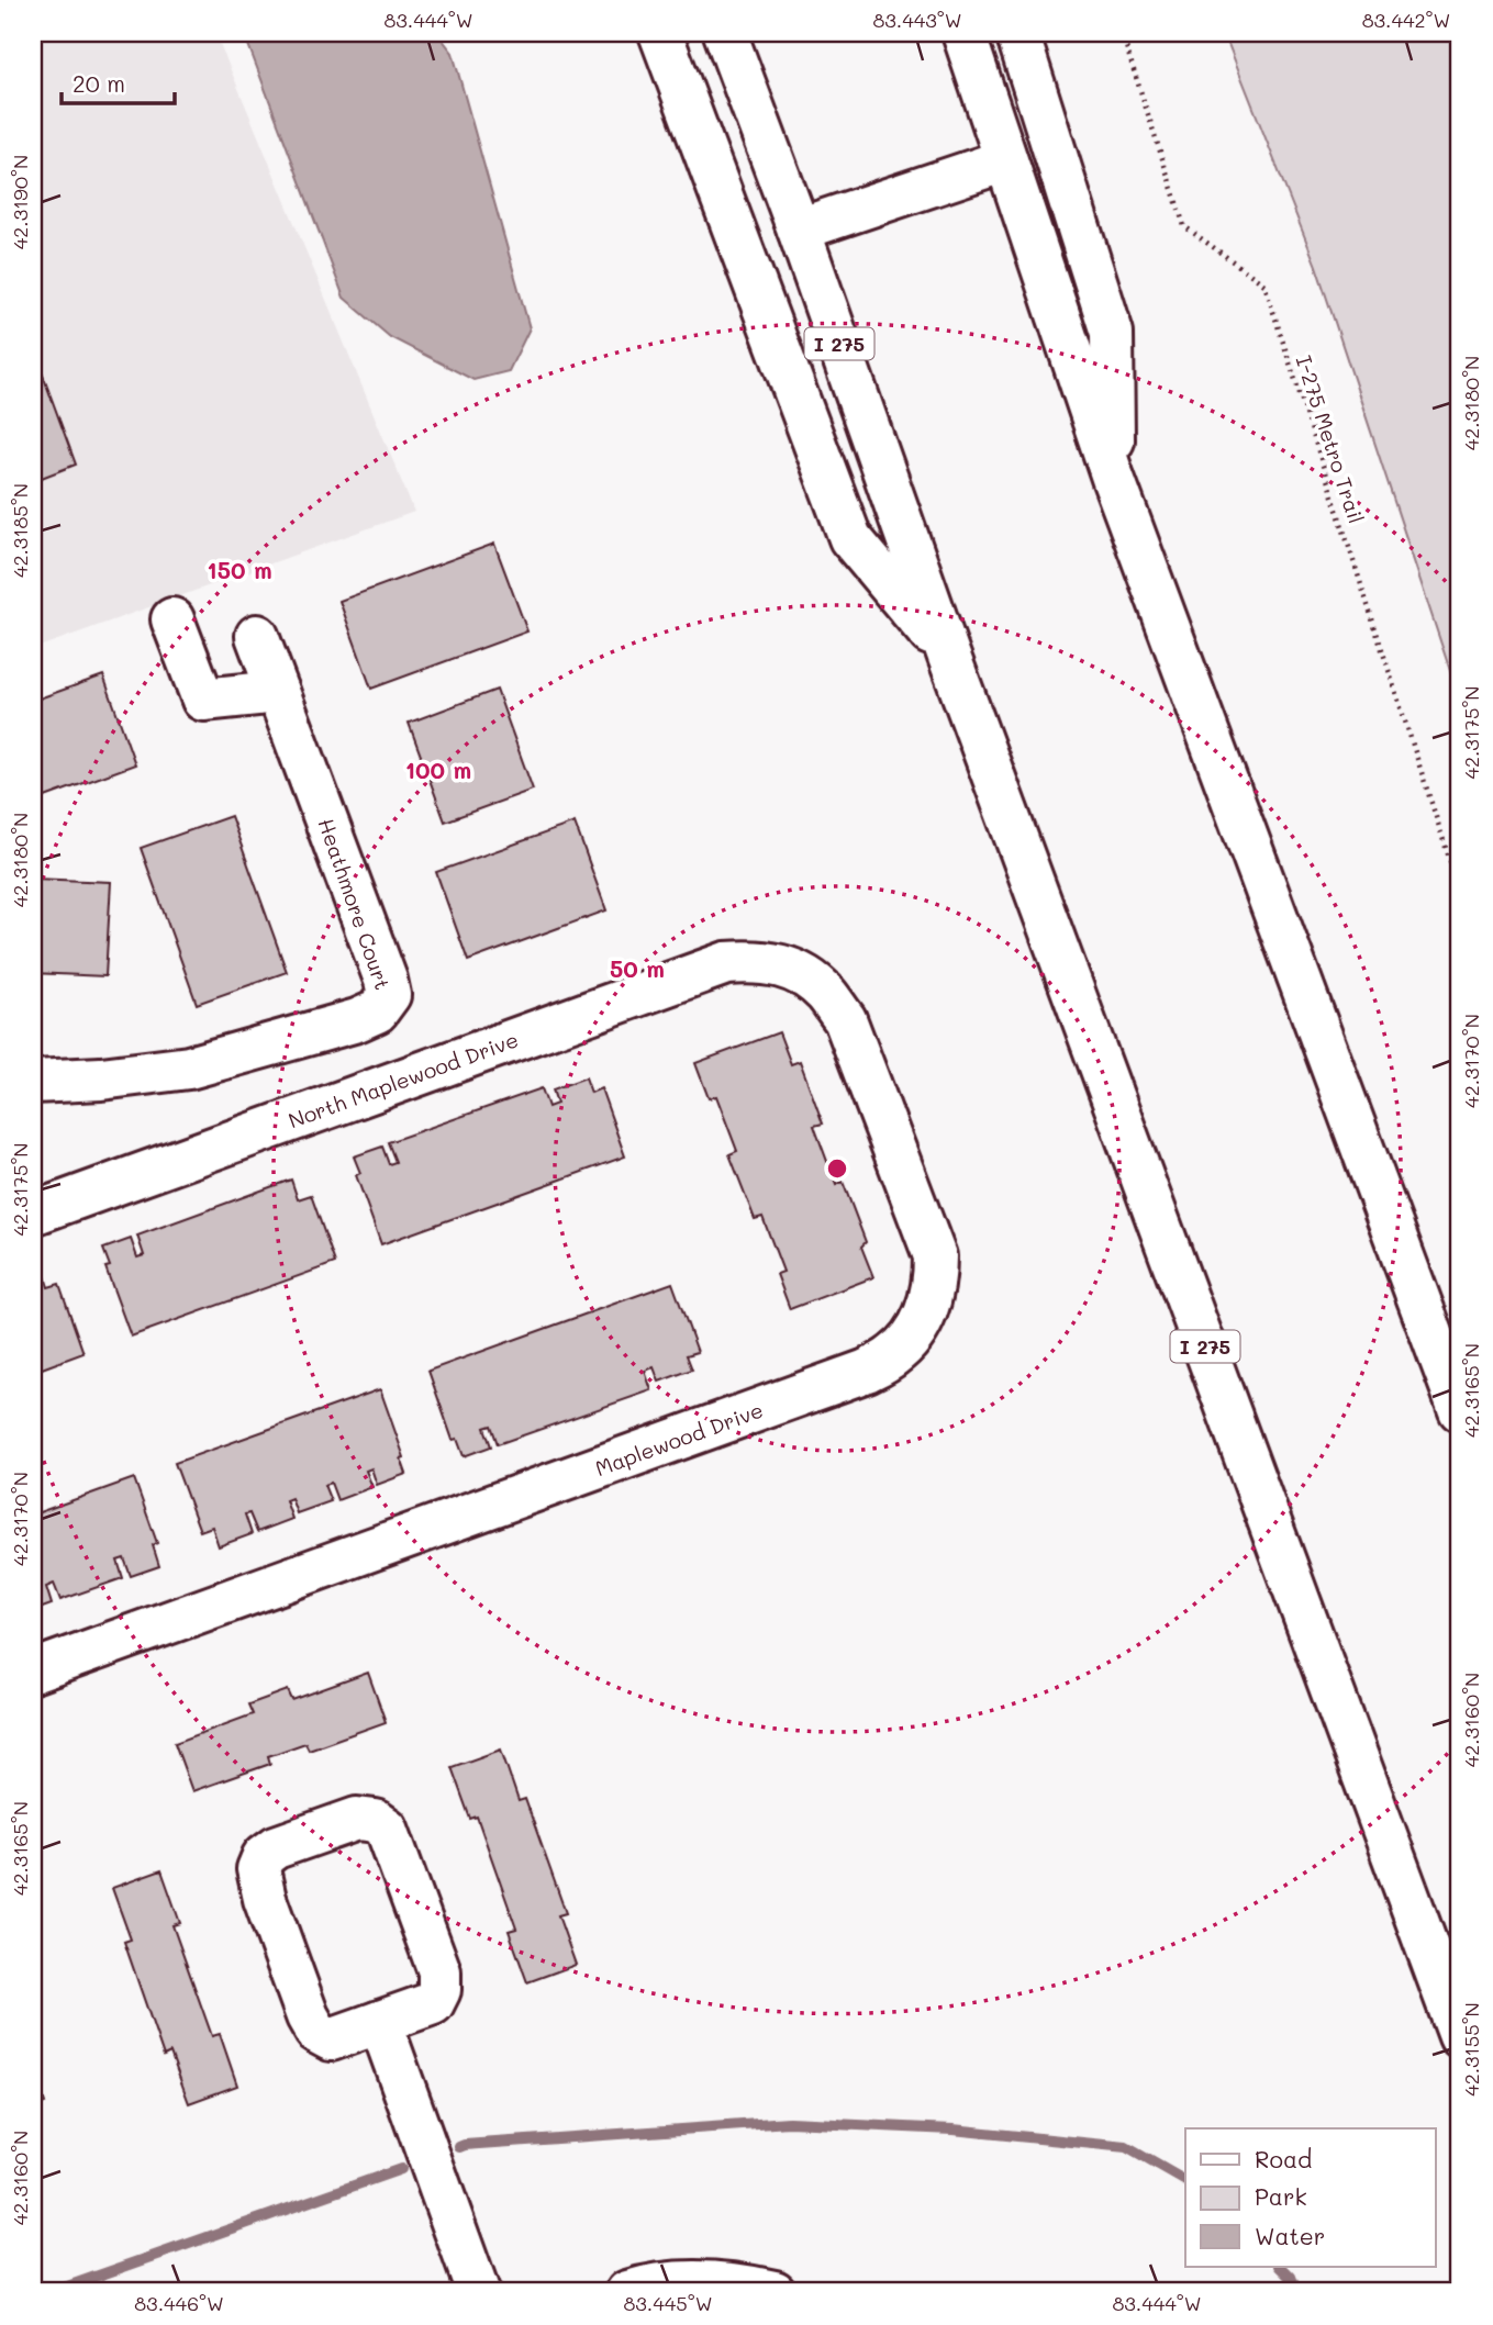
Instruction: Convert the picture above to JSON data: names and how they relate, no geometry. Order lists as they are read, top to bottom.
{
  "streets": {
    "main road": [
      "I 275",
      "Heathmore Court",
      "North Maplewood Drive",
      "Maplewood Drive"
    ],
    "path": ["I-275 Metro Trail"]
  },
  "crossings": [
    ["North Maplewood Drive", "Maplewood Drive"]
  ],
  "legend": ["Road", "Park", "Water"],
  "scale_bar": "20 m",
  "coordinates": [
    "83.444°W",
    "83.443°W",
    "83.442°W",
    "42.3190°N",
    "42.3180°N",
    "42.3185°N",
    "42.3175°N",
    "42.3170°N",
    "42.3165°N",
    "42.3160°N",
    "42.3155°N",
    "83.446°W",
    "83.445°W"
  ],
  "rings": ["150 m", "100 m", "50 m"]
}
